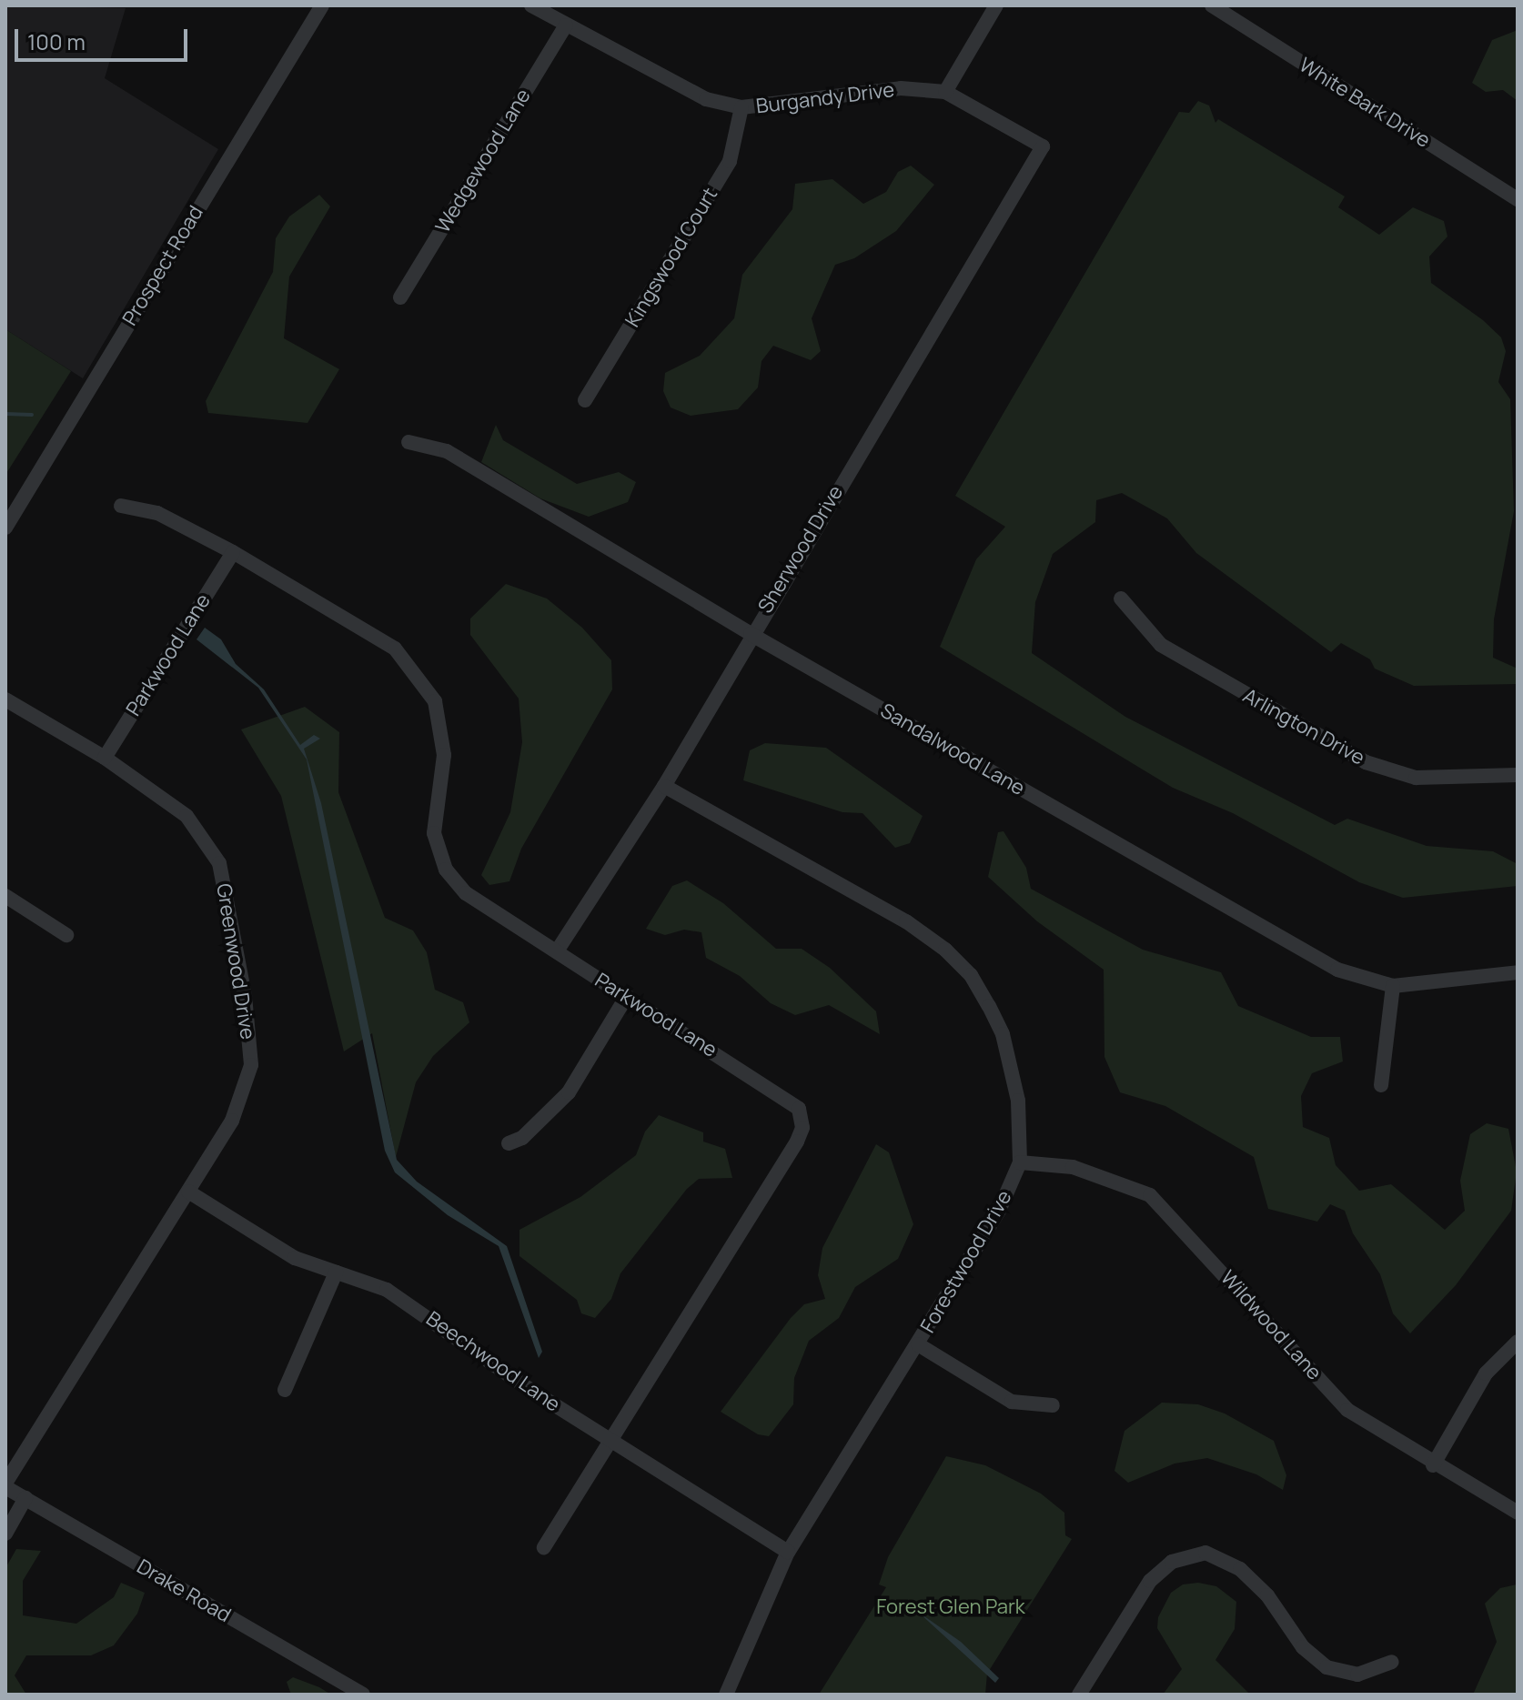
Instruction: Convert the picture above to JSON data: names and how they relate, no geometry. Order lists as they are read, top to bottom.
{
  "streets": {
    "street": [
      "Burgandy Drive",
      "White Bark Drive",
      "Wedgewood Lane",
      "Kingswood Court",
      "Prospect Road",
      "Sherwood Drive",
      "Parkwood Lane",
      "Arlington Drive",
      "Sandalwood Lane",
      "Greenwood Drive",
      "Forestwood Drive",
      "Wildwood Lane",
      "Beechwood Lane",
      "Drake Road"
    ]
  },
  "crossings": [
    ["Burgandy Drive", "Wedgewood Lane"],
    ["Burgandy Drive", "Kingswood Court"],
    ["Burgandy Drive", "Sherwood Drive"],
    ["Sherwood Drive", "Parkwood Lane"],
    ["Sherwood Drive", "Sandalwood Lane"],
    ["Sherwood Drive", "Forestwood Drive"],
    ["Parkwood Lane", "Greenwood Drive"],
    ["Parkwood Lane", "Beechwood Lane"],
    ["Greenwood Drive", "Beechwood Lane"],
    ["Greenwood Drive", "Drake Road"],
    ["Forestwood Drive", "Wildwood Lane"],
    ["Forestwood Drive", "Beechwood Lane"]
  ],
  "parks": ["Forest Glen Park"],
  "scale_bar": "100 m"
}
